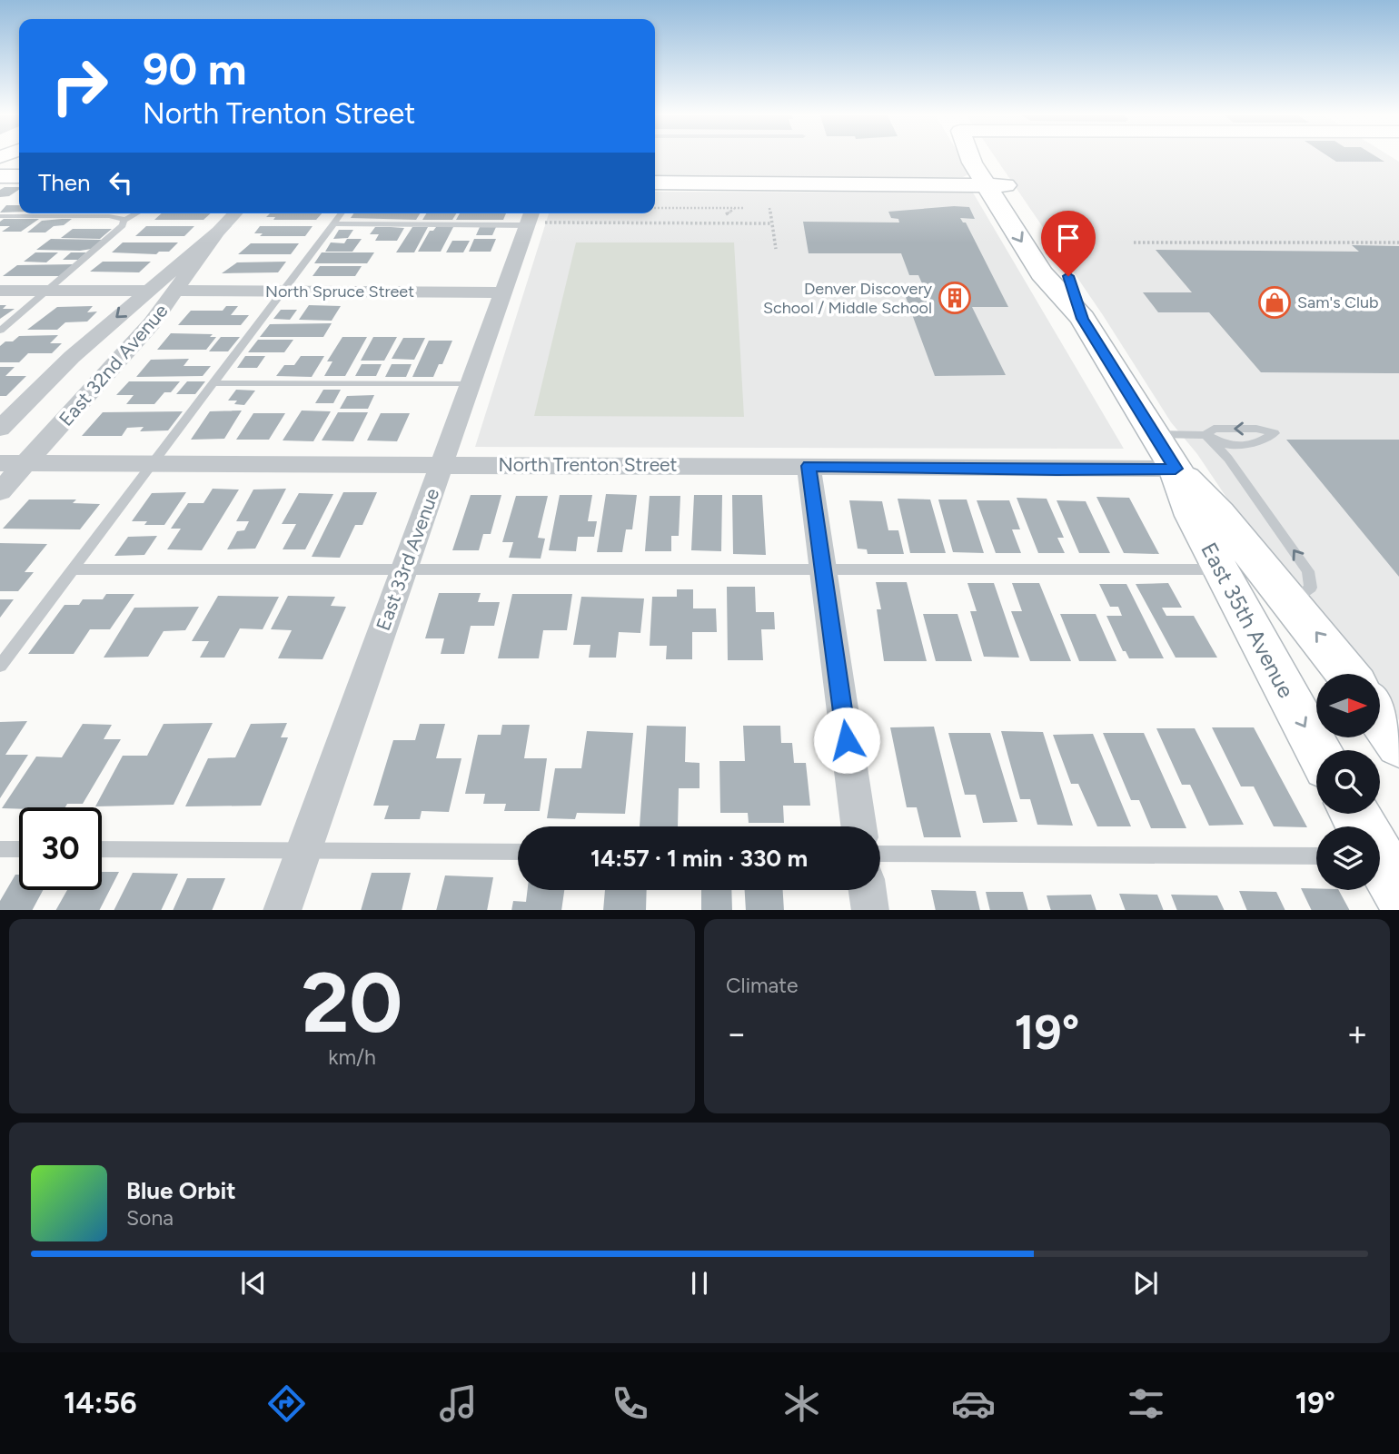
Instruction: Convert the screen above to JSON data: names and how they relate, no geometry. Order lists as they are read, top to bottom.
{
  "streets": {
    "street": [
      "North Spruce Street",
      "East 32nd Avenue",
      "North Trenton Street",
      "East 33rd Avenue",
      "East 35th Avenue"
    ]
  },
  "crossings": [
    ["North Spruce Street", "East 32nd Avenue"],
    ["North Spruce Street", "East 33rd Avenue"],
    ["East 32nd Avenue", "North Trenton Street"],
    ["North Trenton Street", "East 33rd Avenue"],
    ["North Trenton Street", "East 35th Avenue"]
  ],
  "places": {
    "building": ["Denver Discovery School / Middle School"],
    "shop": ["Sam's Club"]
  },
  "north": "right",
  "page": {
    "turn": ["90 m", "North Trenton Street"],
    "then": "Then",
    "limit": "30",
    "trip": "14:57 · 1 min · 330 m",
    "tile": [
      ["20", "km/h"],
      "Climate"
    ],
    "heat": ["−", "19°", "+"],
    "song": ["Blue Orbit", "Sona"],
    "tabs": ["14:56", "19°"]
  }
}
